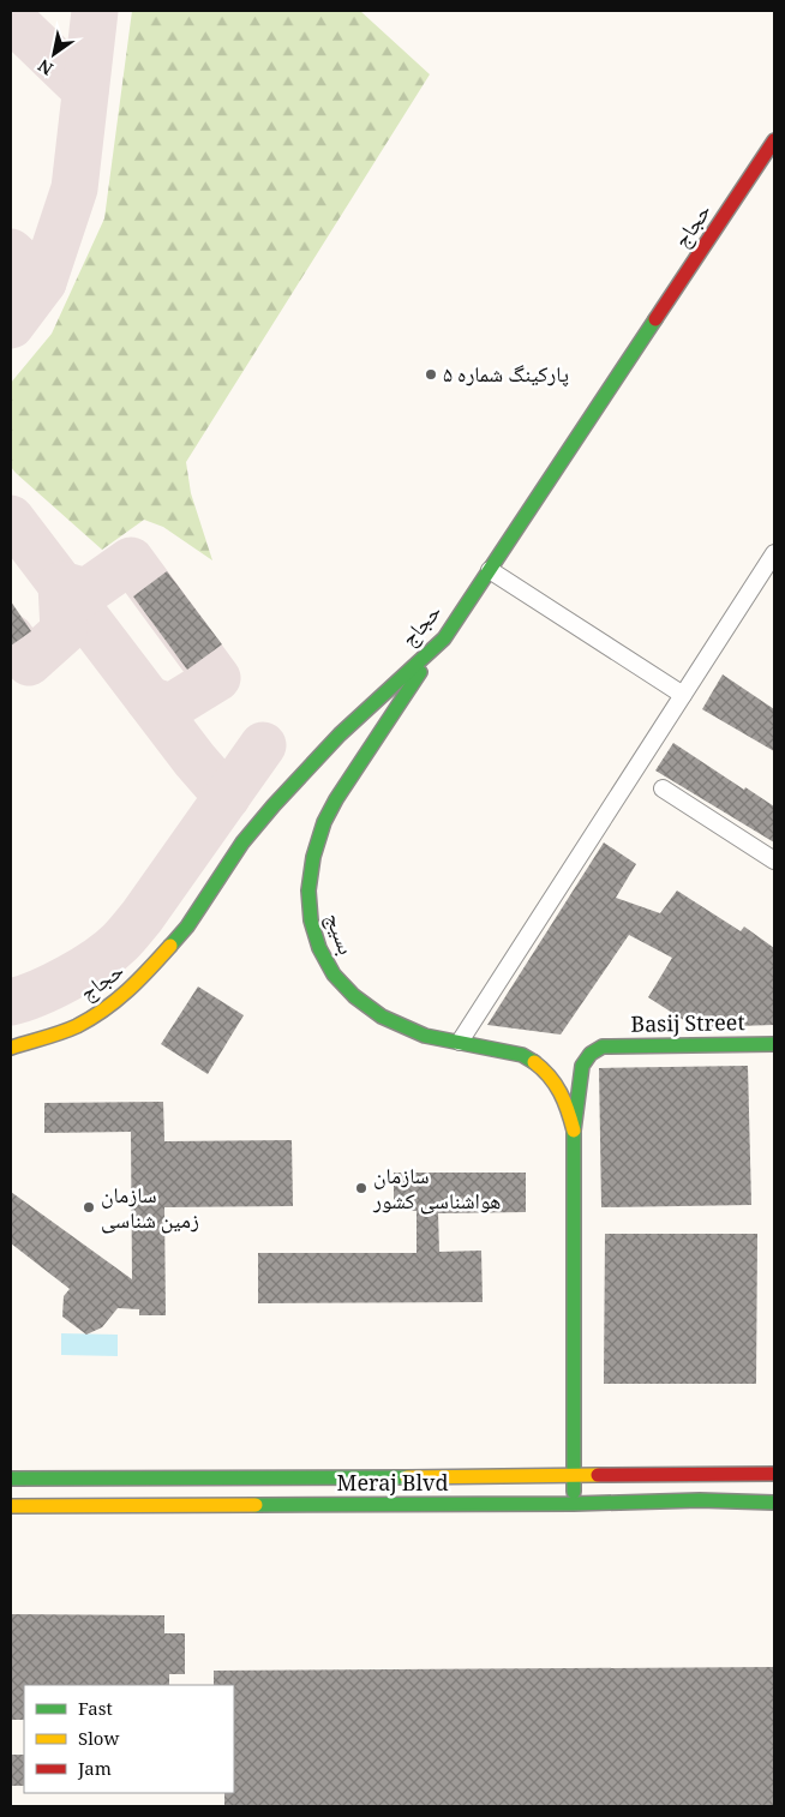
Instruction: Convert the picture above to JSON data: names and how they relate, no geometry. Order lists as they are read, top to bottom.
{
  "streets": {
    "main road": [
      "حجاج",
      "بسیج",
      "Basij Street",
      "Meraj Blvd"
    ]
  },
  "crossings": [
    ["حجاج", "بسیج"],
    ["بسیج", "Basij Street"]
  ],
  "places": ["پارکینگ شماره ۵", "سازمان هواشناسی کشور", "سازمان زمین شناسی"],
  "legend": ["Fast", "Slow", "Jam"],
  "north": "bottom left"
}
